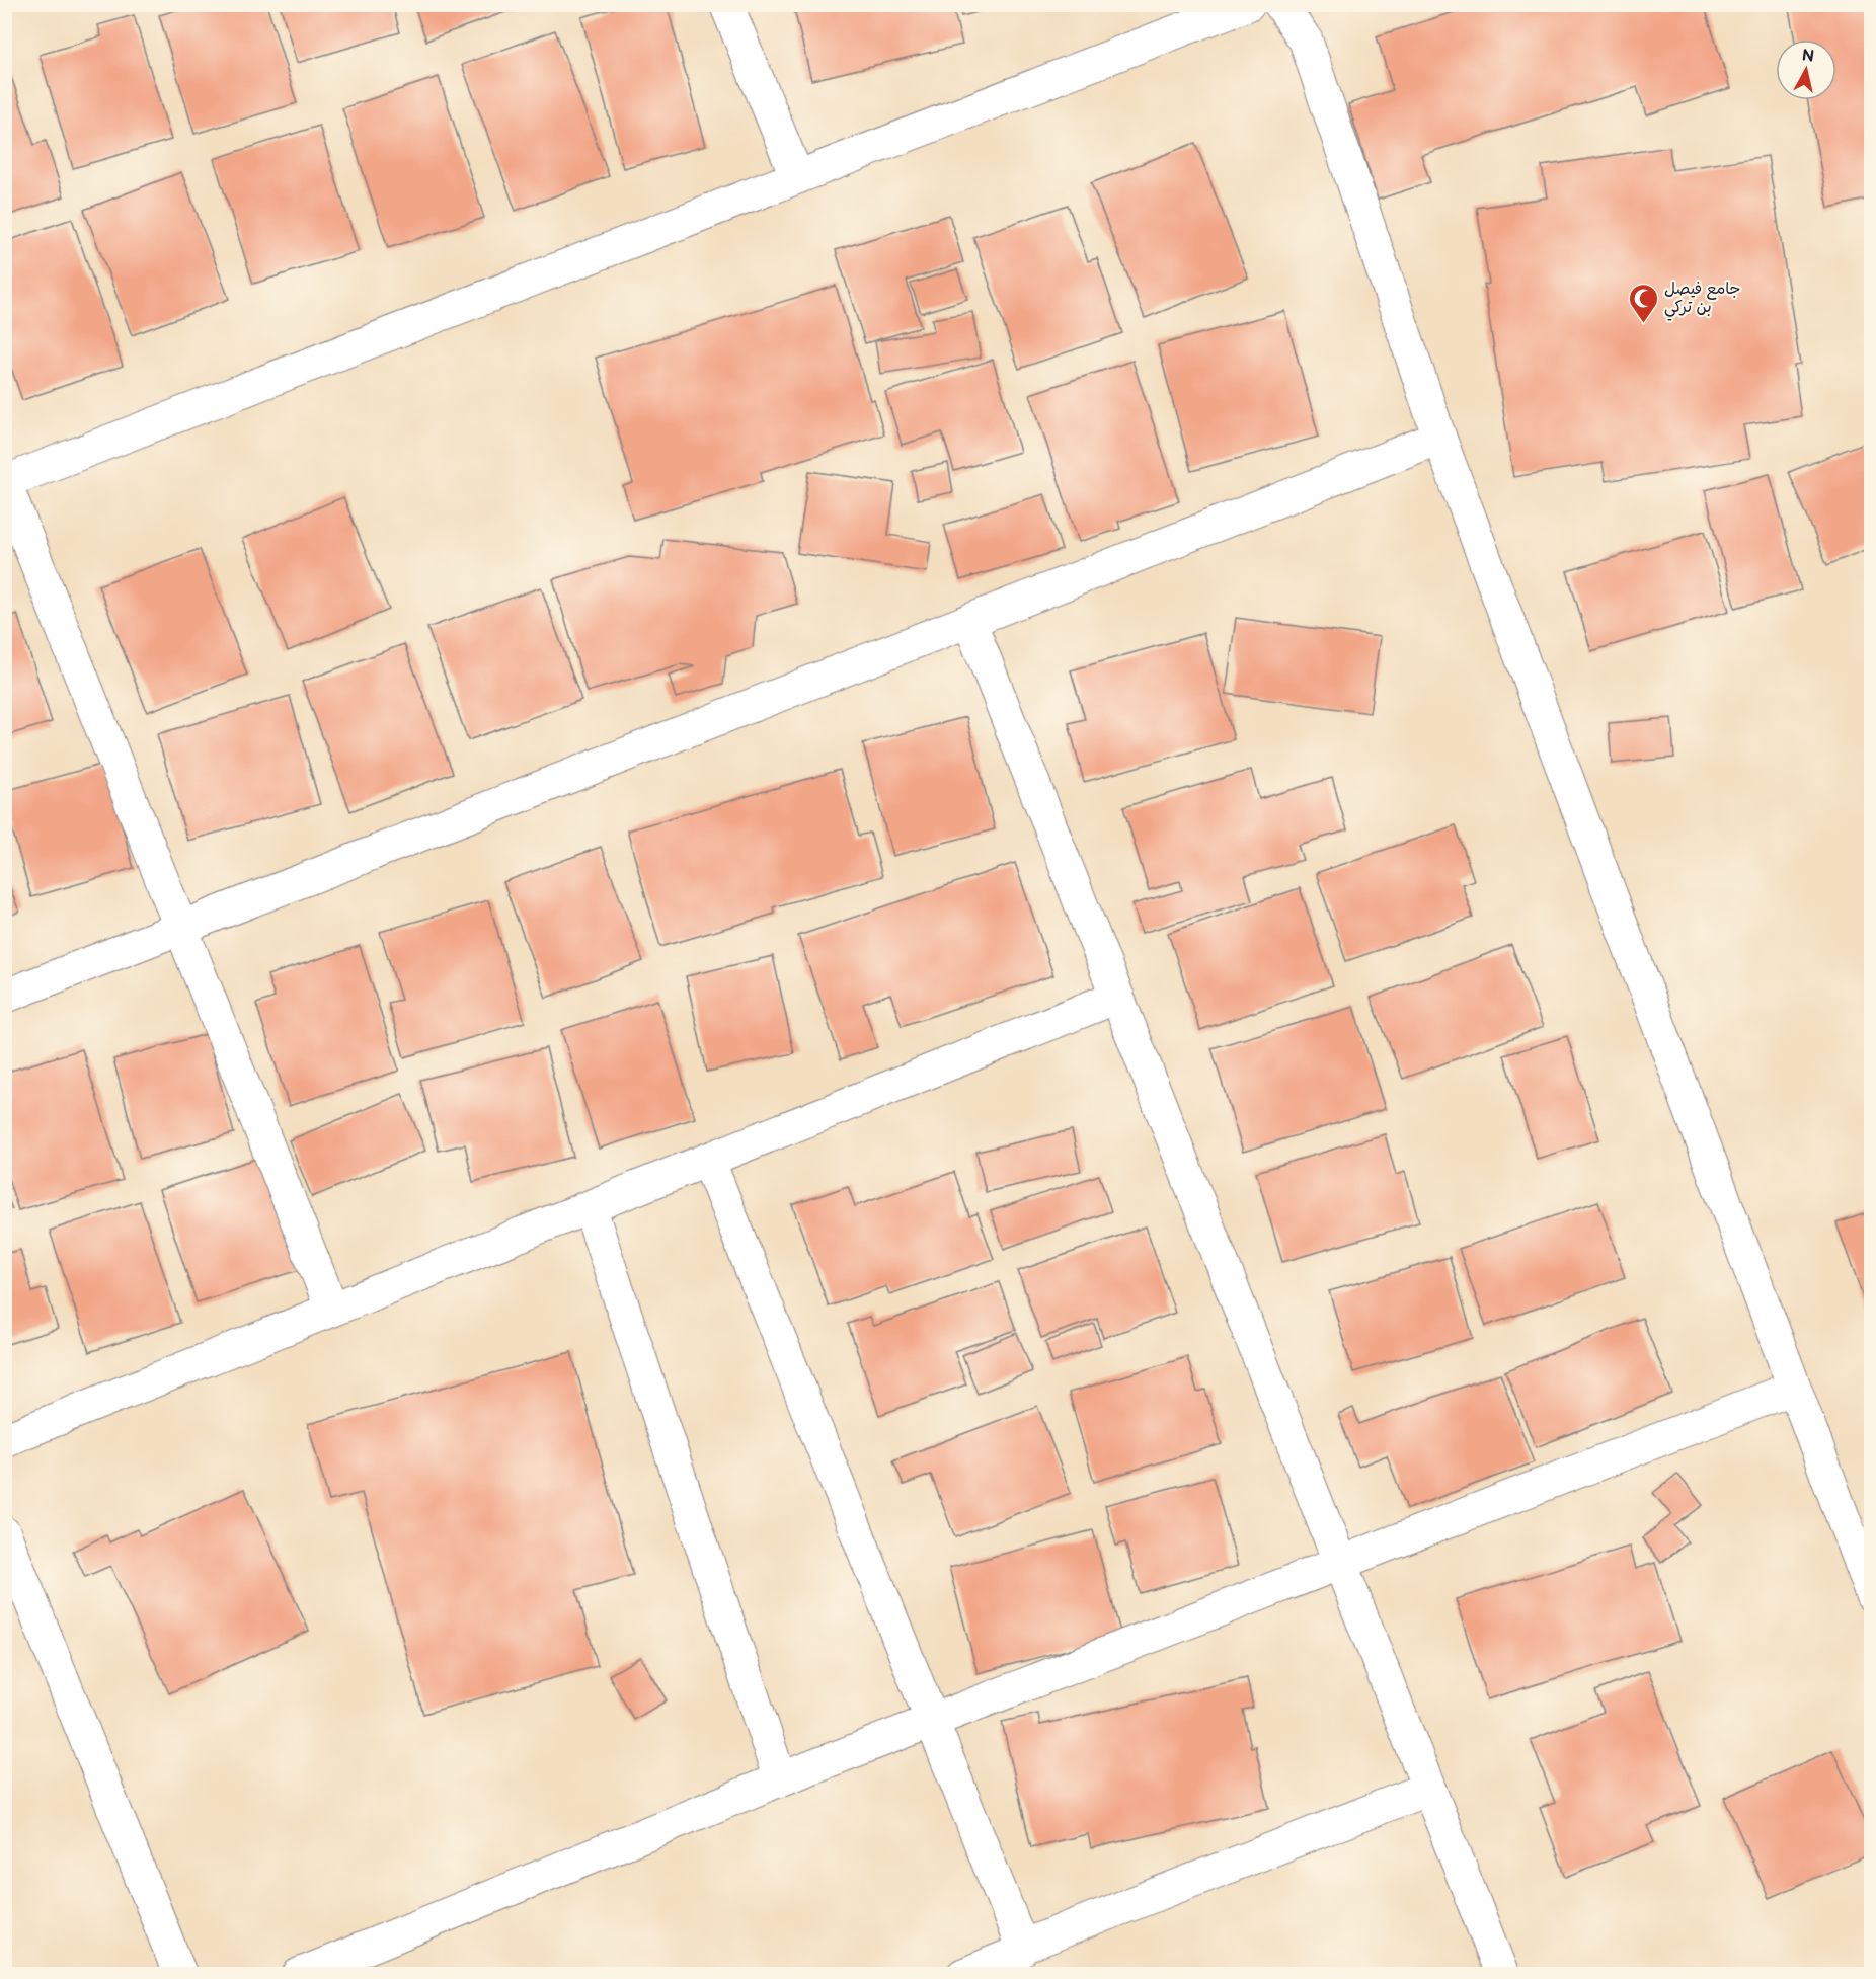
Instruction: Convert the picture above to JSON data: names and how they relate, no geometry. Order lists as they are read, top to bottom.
{
  "places": {
    "mosque": ["جامع فيصل بن تركي"]
  },
  "north": "top"
}
